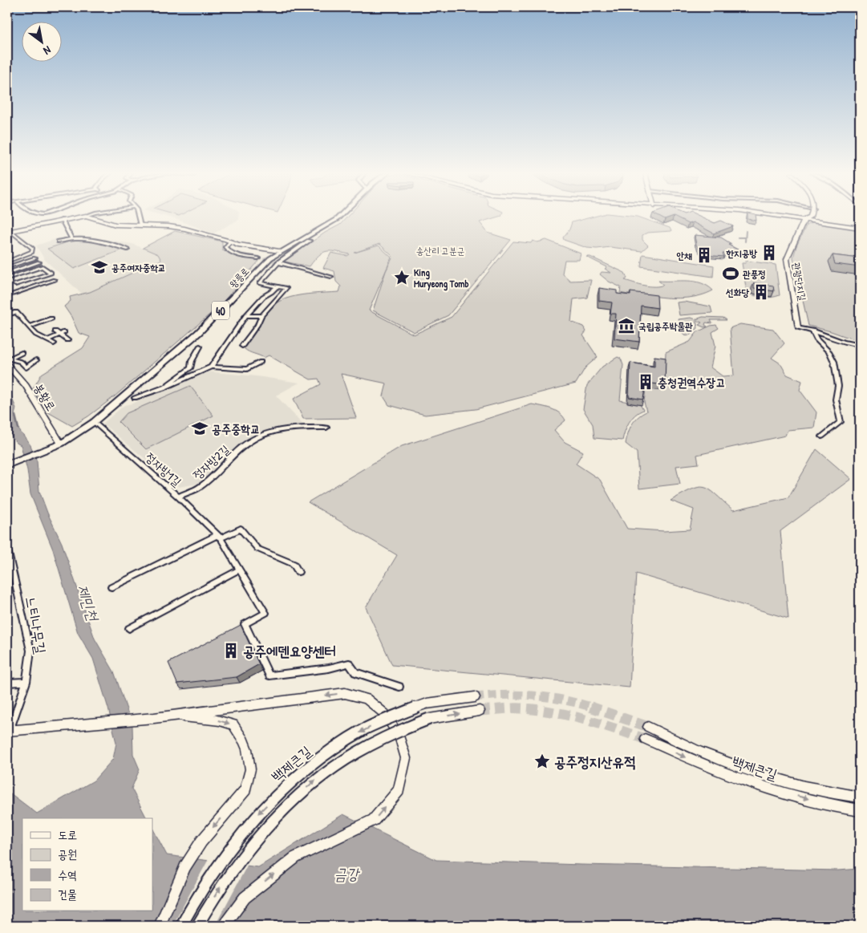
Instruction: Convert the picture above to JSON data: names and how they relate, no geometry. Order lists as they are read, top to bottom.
{
  "streets": {
    "main road": [
      "왕릉로",
      "관광단지길",
      "40",
      "봉황로",
      "백제큰길"
    ],
    "street": ["정자방2길", "정자방1길", "느티나무길"]
  },
  "crossings": [
    ["왕릉로", "봉황로"],
    ["왕릉로", "정자방1길"],
    ["정자방2길", "정자방1길"]
  ],
  "water": ["제민천", "금강"],
  "parks": ["송산리 고분군"],
  "places": {
    "building": [
      "한지공방",
      "안채",
      "선화당",
      "충청권역수장고",
      "공주에덴요양센터"
    ],
    "school or university": ["공주여자중학교", "공주중학교"],
    "sports": ["관풍정"],
    "place": ["King Muryeong Tomb", "공주정지산유적"],
    "museum": ["국립공주박물관"]
  },
  "legend": [
    "도로",
    "공원",
    "수역",
    "건물"
  ],
  "north": "bottom right"
}
